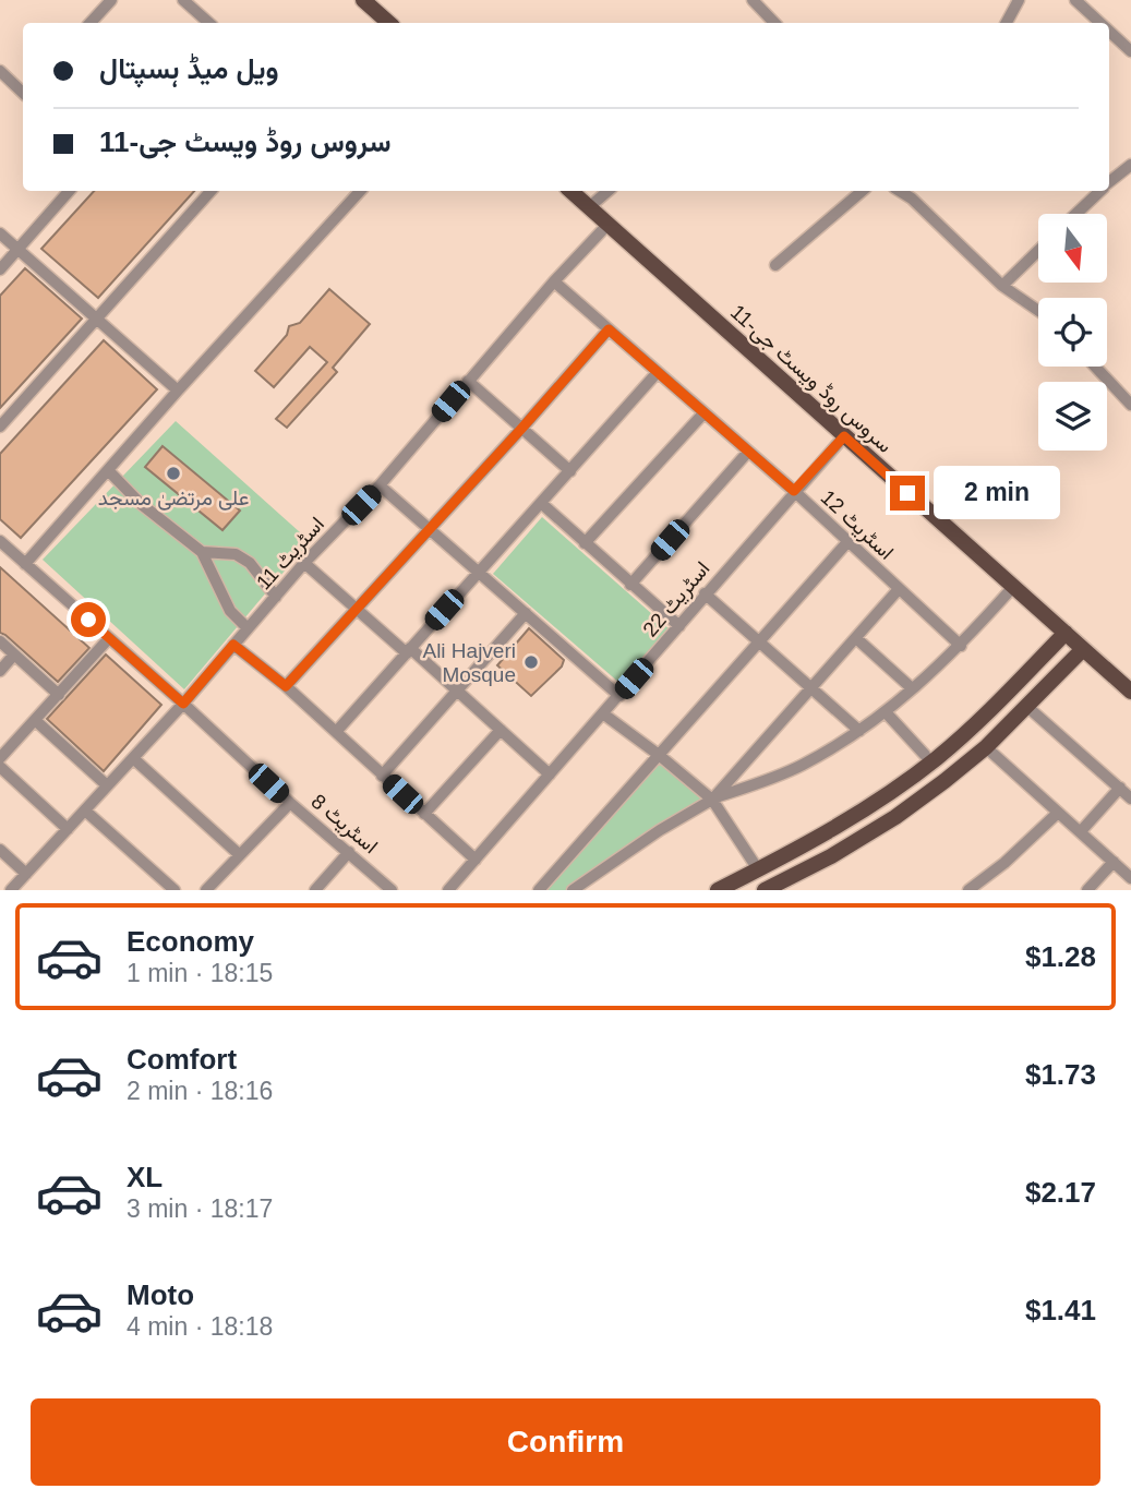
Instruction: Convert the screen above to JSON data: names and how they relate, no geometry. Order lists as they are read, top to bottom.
{
  "streets": {
    "main road": ["سروس روڈ ویسٹ جی-11"],
    "street": [
      "اسٹریٹ 12",
      "اسٹریٹ 11",
      "اسٹریٹ 22",
      "اسٹریٹ 8"
    ]
  },
  "crossings": [
    ["سروس روڈ ویسٹ جی-11", "اسٹریٹ 11"],
    ["سروس روڈ ویسٹ جی-11", "اسٹریٹ 22"],
    ["اسٹریٹ 12", "اسٹریٹ 11"],
    ["اسٹریٹ 12", "اسٹریٹ 22"],
    ["اسٹریٹ 11", "اسٹریٹ 8"]
  ],
  "places": ["علی مرتضیٰ مسجد", "Ali Hajveri Mosque"],
  "north": "bottom",
  "page": {
    "banner": ["ویل میڈ ہسپتال", "سروس روڈ ویسٹ جی-11"],
    "bubble": "2 min",
    "list": [
      {
        "name": "Economy",
        "note": "1 min · 18:15",
        "value": "$1.28"
      },
      {
        "name": "Comfort",
        "note": "2 min · 18:16",
        "value": "$1.73"
      },
      {
        "name": "XL",
        "note": "3 min · 18:17",
        "value": "$2.17"
      },
      {
        "name": "Moto",
        "note": "4 min · 18:18",
        "value": "$1.41"
      }
    ],
    "buttons": "Confirm"
  }
}
